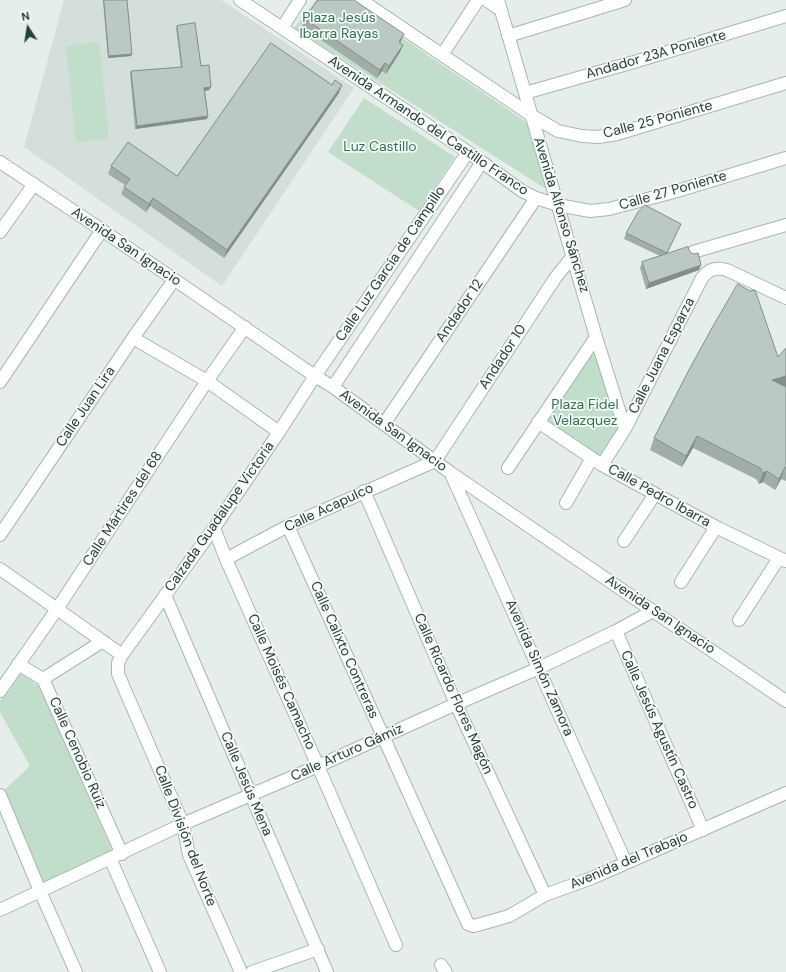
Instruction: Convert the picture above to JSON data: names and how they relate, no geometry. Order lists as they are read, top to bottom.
{
  "streets": {
    "street": [
      "Andador 23A Poniente",
      "Calle 25 Poniente",
      "Avenida Armando del Castillo Franco",
      "Calle 27 Poniente",
      "Avenida Alfonso Sánchez",
      "Avenida San Ignacio",
      "Calle Luz García de Campillo",
      "Andador 12",
      "Calle Juana Esparza",
      "Andador 10",
      "Calle Juan Lira",
      "Calle Pedro Ibarra",
      "Calle Acapulco",
      "Calle Mártires del 68",
      "Calzada Guadalupe Victoria",
      "Calle Calixto Contreras",
      "Avenida Simón Zamora",
      "Calle Moisés Camacho",
      "Calle Ricardo Flores Magón",
      "Calle Jesús Agustín Castro",
      "Calle Cenobio Ruiz",
      "Calle Arturo Gámiz",
      "Calle Jesús Mena",
      "Calle División del Norte",
      "Avenida del Trabajo"
    ]
  },
  "crossings": [
    ["Andador 23A Poniente", "Avenida Alfonso Sánchez"],
    ["Calle 25 Poniente", "Avenida Alfonso Sánchez"],
    ["Avenida Armando del Castillo Franco", "Calle 27 Poniente"],
    ["Avenida Armando del Castillo Franco", "Avenida Alfonso Sánchez"],
    ["Avenida Armando del Castillo Franco", "Calle Luz García de Campillo"],
    ["Avenida Armando del Castillo Franco", "Andador 12"],
    ["Calle 27 Poniente", "Avenida Alfonso Sánchez"],
    ["Avenida Alfonso Sánchez", "Calle Juana Esparza"],
    ["Avenida Alfonso Sánchez", "Andador 10"],
    ["Avenida San Ignacio", "Calle Luz García de Campillo"],
    ["Avenida San Ignacio", "Andador 12"],
    ["Avenida San Ignacio", "Andador 10"],
    ["Avenida San Ignacio", "Calle Juan Lira"],
    ["Avenida San Ignacio", "Calle Acapulco"],
    ["Avenida San Ignacio", "Calle Mártires del 68"],
    ["Avenida San Ignacio", "Calzada Guadalupe Victoria"],
    ["Avenida San Ignacio", "Avenida Simón Zamora"],
    ["Avenida San Ignacio", "Calle Arturo Gámiz"],
    ["Calle Luz García de Campillo", "Calzada Guadalupe Victoria"],
    ["Calle Juana Esparza", "Calle Pedro Ibarra"],
    ["Andador 10", "Calle Acapulco"],
    ["Calle Acapulco", "Calle Calixto Contreras"],
    ["Calle Acapulco", "Calle Moisés Camacho"],
    ["Calle Acapulco", "Calle Ricardo Flores Magón"],
    ["Calzada Guadalupe Victoria", "Calle Moisés Camacho"],
    ["Calzada Guadalupe Victoria", "Calle Jesús Mena"],
    ["Calzada Guadalupe Victoria", "Calle División del Norte"],
    ["Calle Calixto Contreras", "Calle Arturo Gámiz"],
    ["Calle Calixto Contreras", "Avenida del Trabajo"],
    ["Avenida Simón Zamora", "Calle Arturo Gámiz"],
    ["Avenida Simón Zamora", "Avenida del Trabajo"],
    ["Calle Moisés Camacho", "Calle Arturo Gámiz"],
    ["Calle Ricardo Flores Magón", "Calle Arturo Gámiz"],
    ["Calle Ricardo Flores Magón", "Avenida del Trabajo"],
    ["Calle Jesús Agustín Castro", "Calle Arturo Gámiz"],
    ["Calle Jesús Agustín Castro", "Avenida del Trabajo"],
    ["Calle Cenobio Ruiz", "Calle Arturo Gámiz"],
    ["Calle Arturo Gámiz", "Calle Jesús Mena"],
    ["Calle Arturo Gámiz", "Calle División del Norte"]
  ],
  "parks": ["Plaza Jesús Ibarra Rayas", "Luz Castillo", "Plaza Fidel Velazquez"],
  "north": "top"
}
